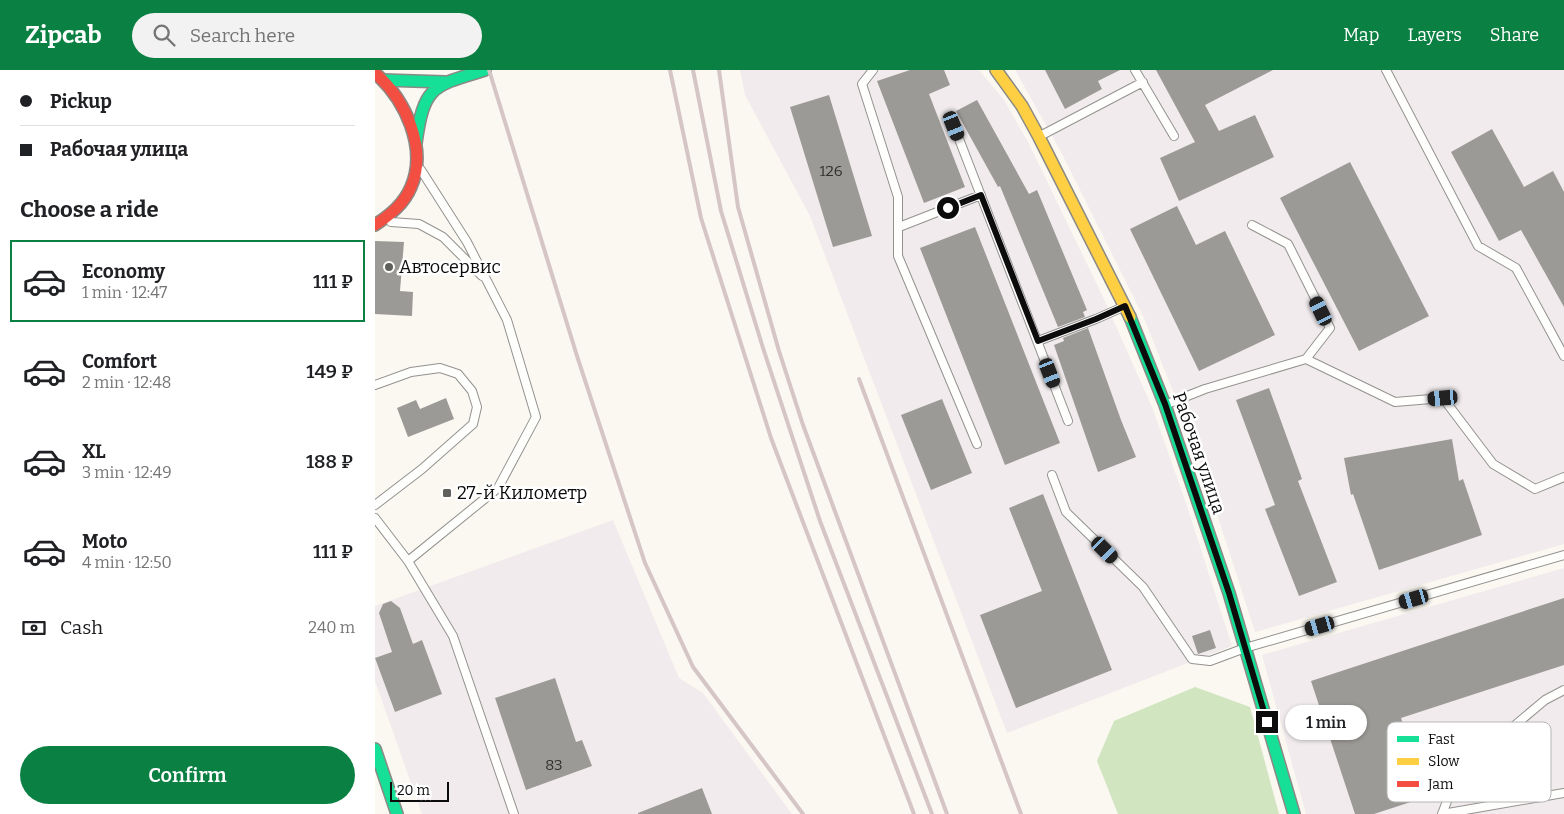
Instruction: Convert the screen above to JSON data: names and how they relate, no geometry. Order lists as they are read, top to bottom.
{
  "streets": {
    "street": ["Рабочая улица"]
  },
  "places": {
    "other": ["Автосервис"],
    "transit": ["27-й Километр"]
  },
  "house_numbers": ["126", "83"],
  "legend": ["Fast", "Slow", "Jam"],
  "scale_bar": "20 m",
  "page": {
    "header": "Zipcab",
    "search": "Search here",
    "nav": ["Map", "Layers", "Share"],
    "banner": ["Pickup", "Рабочая улица"],
    "heading": "Choose a ride",
    "list": [
      {
        "name": "Economy",
        "note": "1 min · 12:47",
        "value": "111 ₽"
      },
      {
        "name": "Comfort",
        "note": "2 min · 12:48",
        "value": "149 ₽"
      },
      {
        "name": "XL",
        "note": "3 min · 12:49",
        "value": "188 ₽"
      },
      {
        "name": "Moto",
        "note": "4 min · 12:50",
        "value": "111 ₽"
      }
    ],
    "pay": ["Cash", "240 m"],
    "bubble": "1 min",
    "buttons": "Confirm",
    "scale": "20 m"
  }
}
